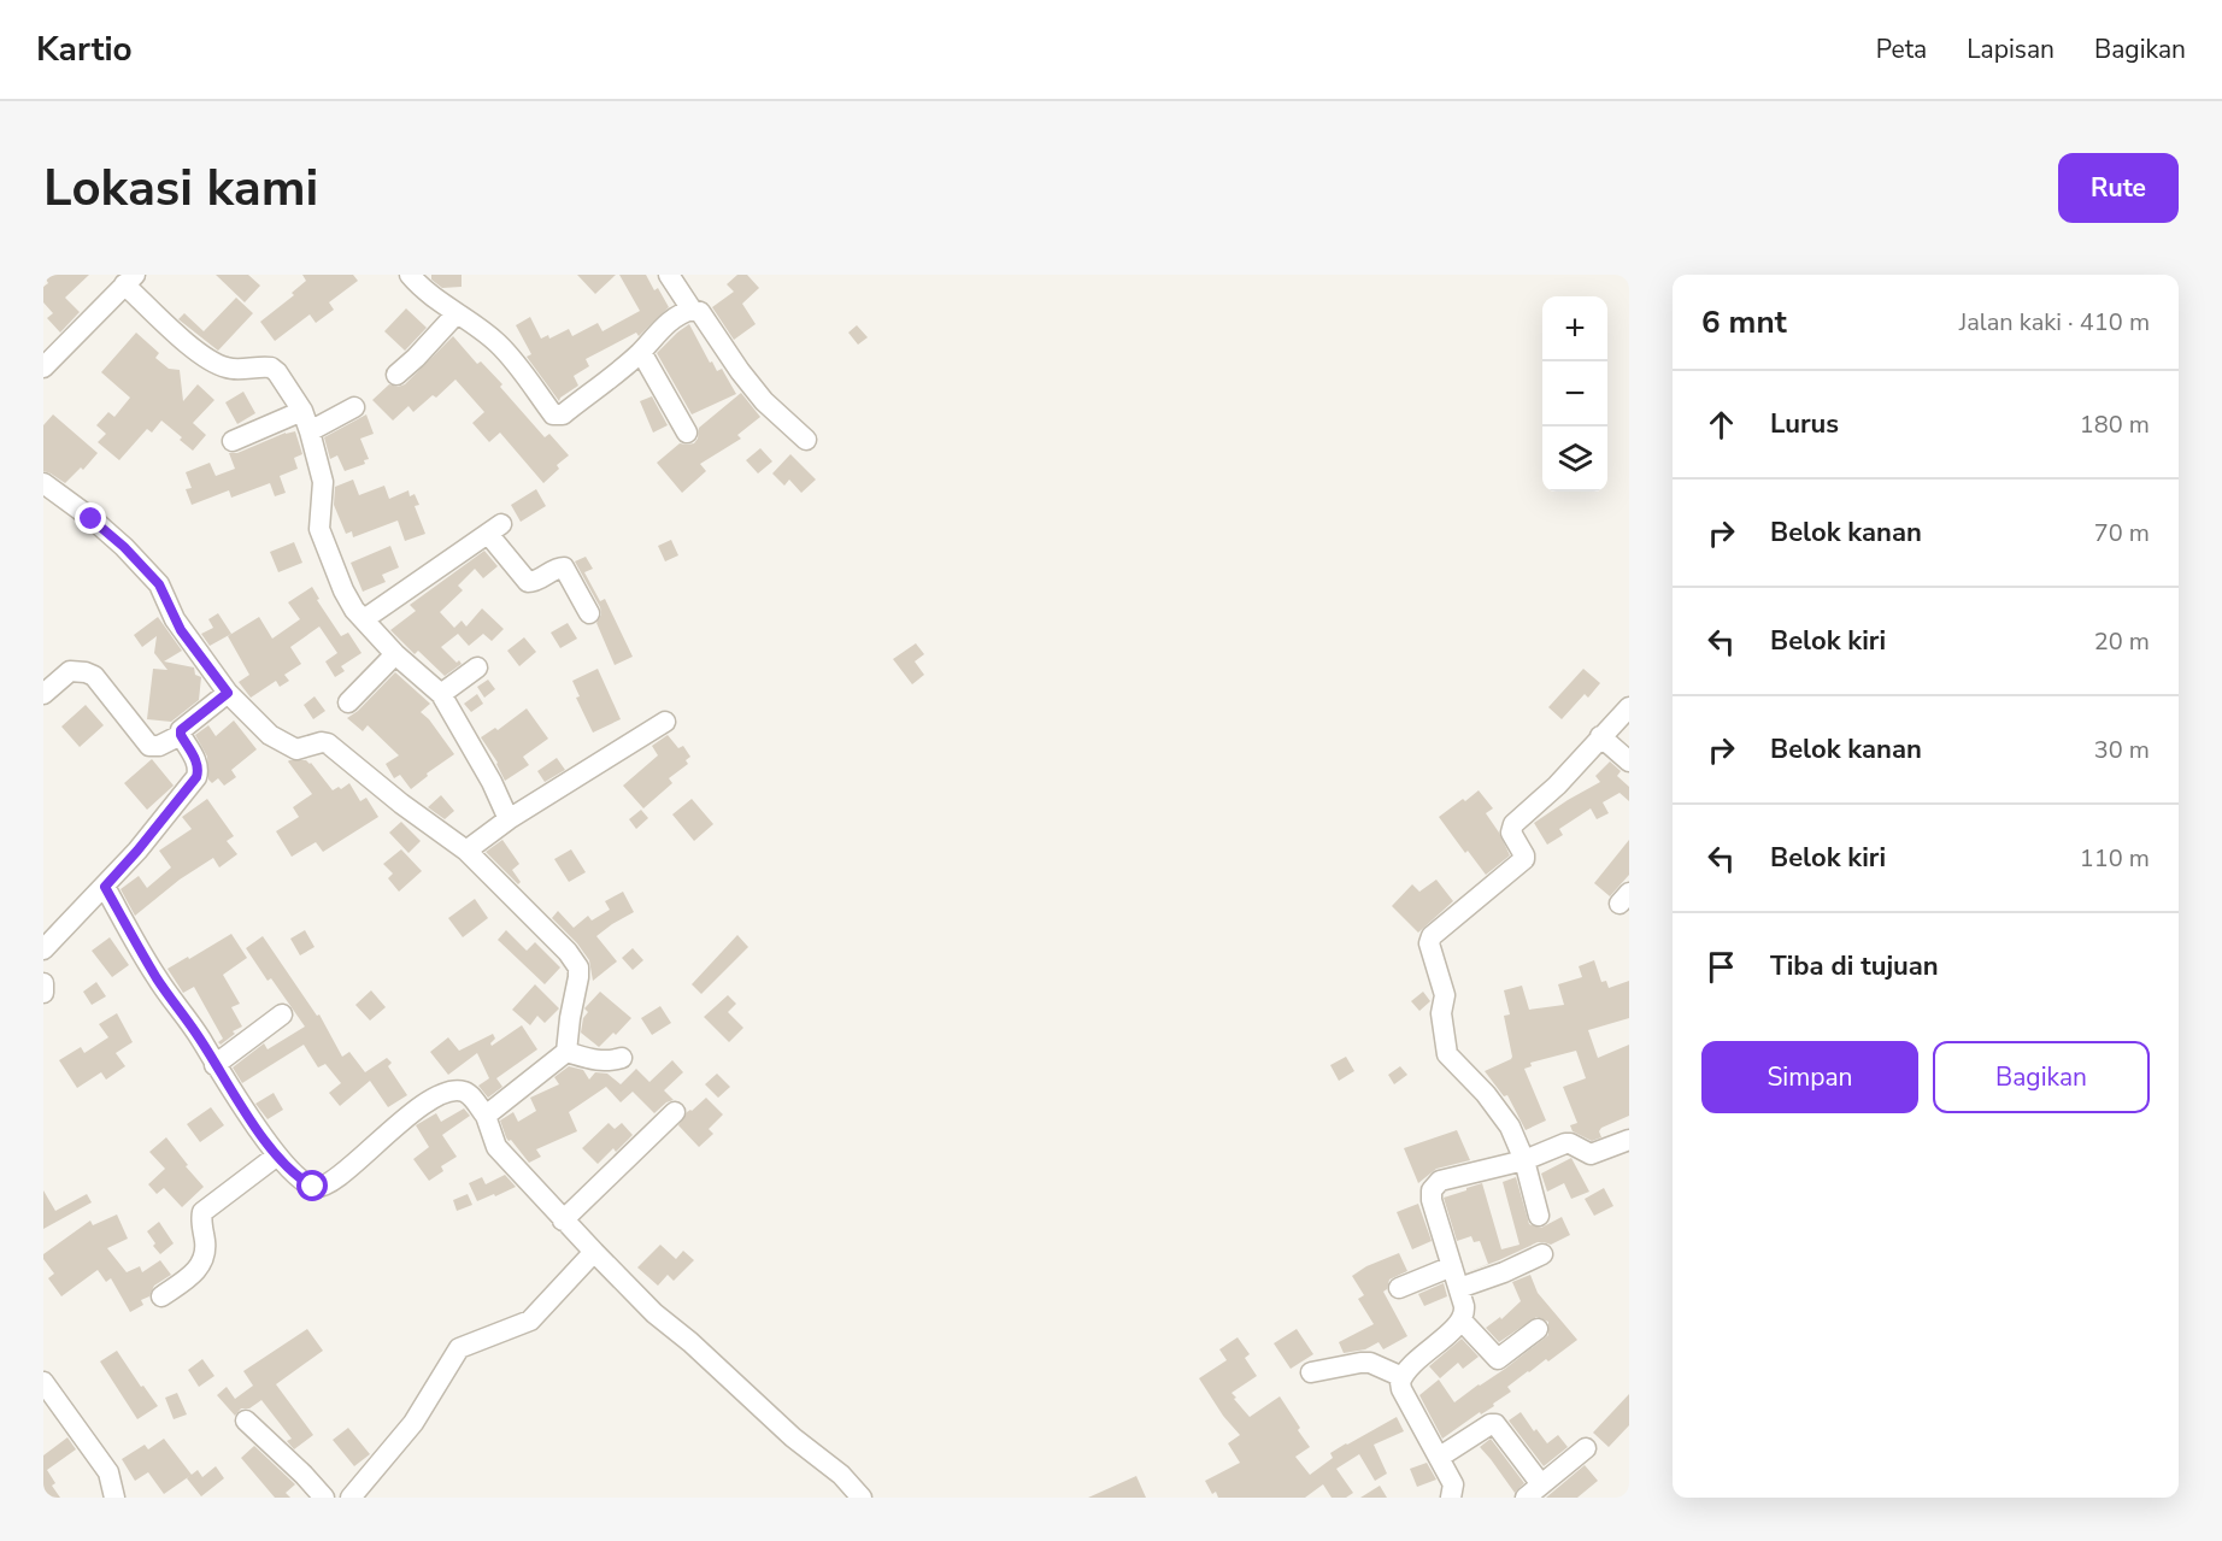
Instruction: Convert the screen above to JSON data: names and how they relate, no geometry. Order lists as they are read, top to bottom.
{
  "page": {
    "header": "Kartio",
    "nav": ["Peta", "Lapisan", "Bagikan"],
    "buttons": [
      "Rute",
      ["Simpan", "Bagikan"]
    ],
    "title": "Lokasi kami",
    "heading": ["6 mnt", "Jalan kaki · 410 m"],
    "map_buttons": ["+", "−"],
    "list": [
      ["Lurus", "180 m"],
      ["Belok kanan", "70 m"],
      ["Belok kiri", "20 m"],
      ["Belok kanan", "30 m"],
      ["Belok kiri", "110 m"],
      "Tiba di tujuan"
    ]
  }
}
